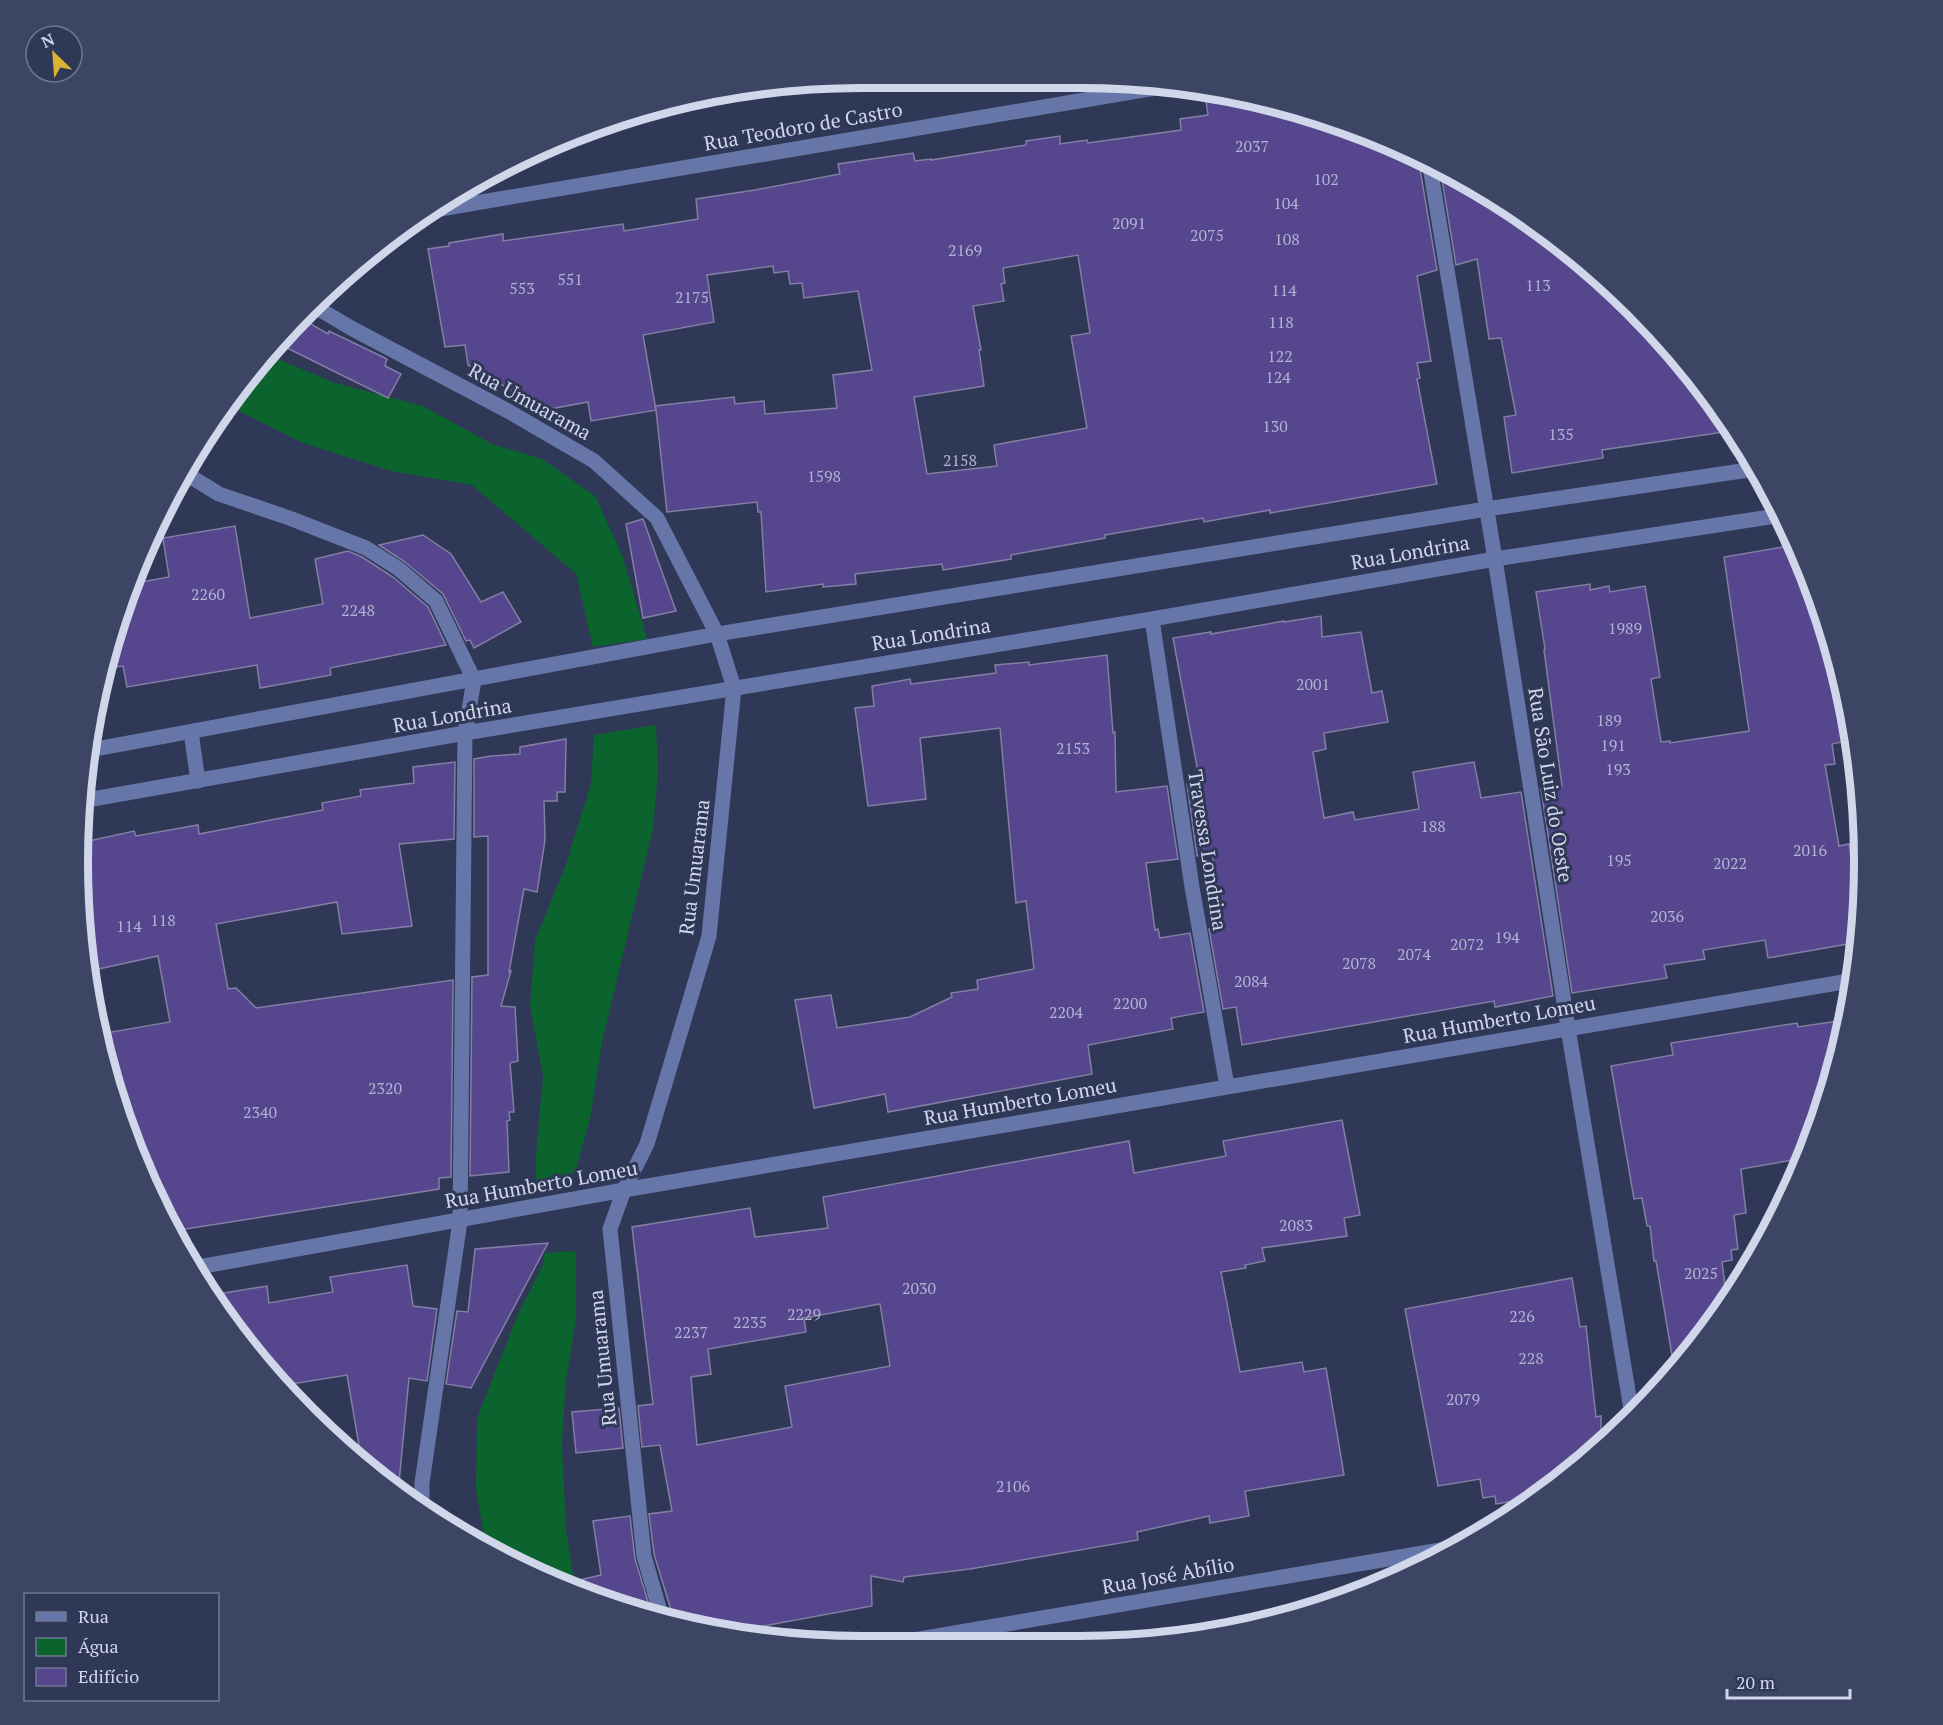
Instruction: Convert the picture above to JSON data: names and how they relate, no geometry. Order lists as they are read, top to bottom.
{
  "streets": {
    "street": [
      "Rua Teodoro de Castro",
      "Rua Umuarama",
      "Rua Londrina",
      "Rua São Luiz do Oeste",
      "Travessa Londrina",
      "Rua Humberto Lomeu",
      "Rua José Abílio"
    ]
  },
  "crossings": [
    ["Rua Umuarama", "Rua Londrina"],
    ["Rua Umuarama", "Rua Humberto Lomeu"],
    ["Rua Londrina", "Rua São Luiz do Oeste"],
    ["Rua Londrina", "Travessa Londrina"],
    ["Rua São Luiz do Oeste", "Rua Humberto Lomeu"],
    ["Travessa Londrina", "Rua Humberto Lomeu"]
  ],
  "house_numbers": [
    "2037",
    "102",
    "104",
    "2091",
    "2075",
    "108",
    "2169",
    "551",
    "113",
    "553",
    "114",
    "2175",
    "118",
    "122",
    "124",
    "130",
    "135",
    "2158",
    "1598",
    "2260",
    "2248",
    "1989",
    "2001",
    "189",
    "191",
    "2153",
    "193",
    "188",
    "2016",
    "195",
    "2022",
    "2036",
    "118",
    "114",
    "194",
    "2072",
    "2074",
    "2078",
    "2084",
    "2200",
    "2204",
    "2320",
    "2340",
    "2083",
    "2025",
    "2030",
    "2229",
    "226",
    "2235",
    "2237",
    "228",
    "2079",
    "2106"
  ],
  "legend": ["Rua", "Água", "Edifício"],
  "scale_bar": "20 m",
  "north": "top left"
}
